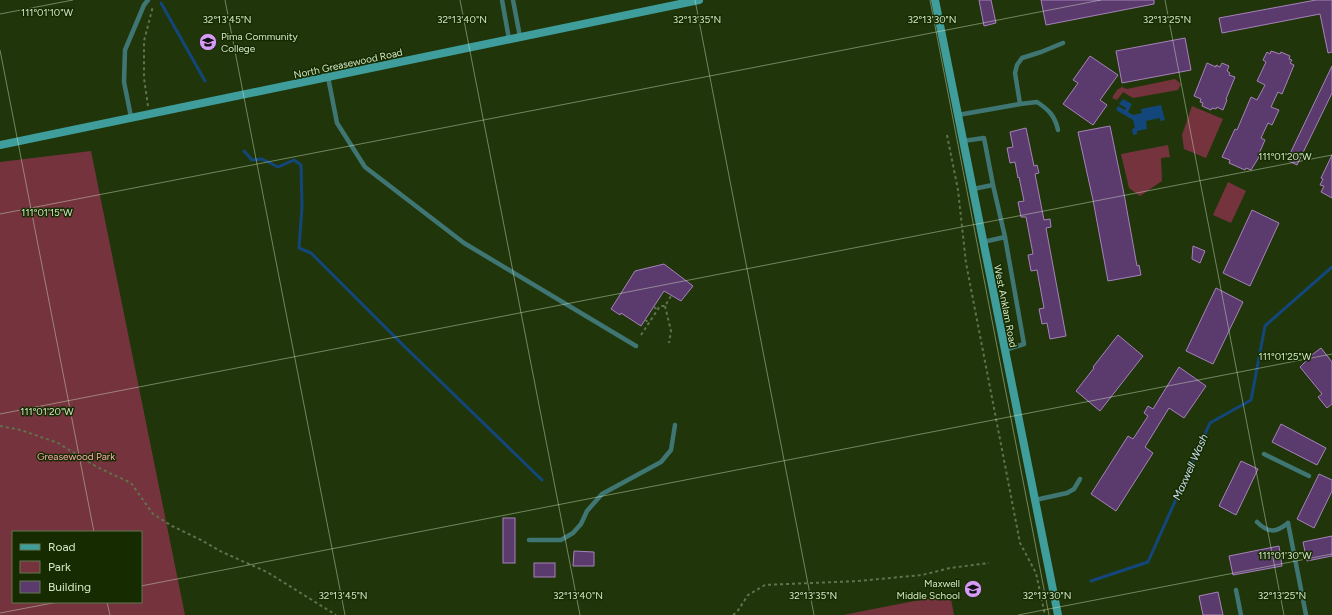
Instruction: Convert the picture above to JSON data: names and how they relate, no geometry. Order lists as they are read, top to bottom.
{
  "streets": {
    "main road": ["North Greasewood Road", "West Anklam Road"]
  },
  "water": ["Maxwell Wash"],
  "parks": ["Greasewood Park"],
  "places": {
    "school or university": ["Pima Community College", "Maxwell Middle School"]
  },
  "legend": ["Road", "Park", "Building"],
  "coordinates": [
    "111°01'10\"W",
    "32°13'45\"N",
    "32°13'40\"N",
    "32°13'30\"N",
    "32°13'35\"N",
    "32°13'25\"N",
    "111°01'20\"W",
    "111°01'15\"W",
    "111°01'25\"W",
    "111°01'30\"W"
  ]
}
